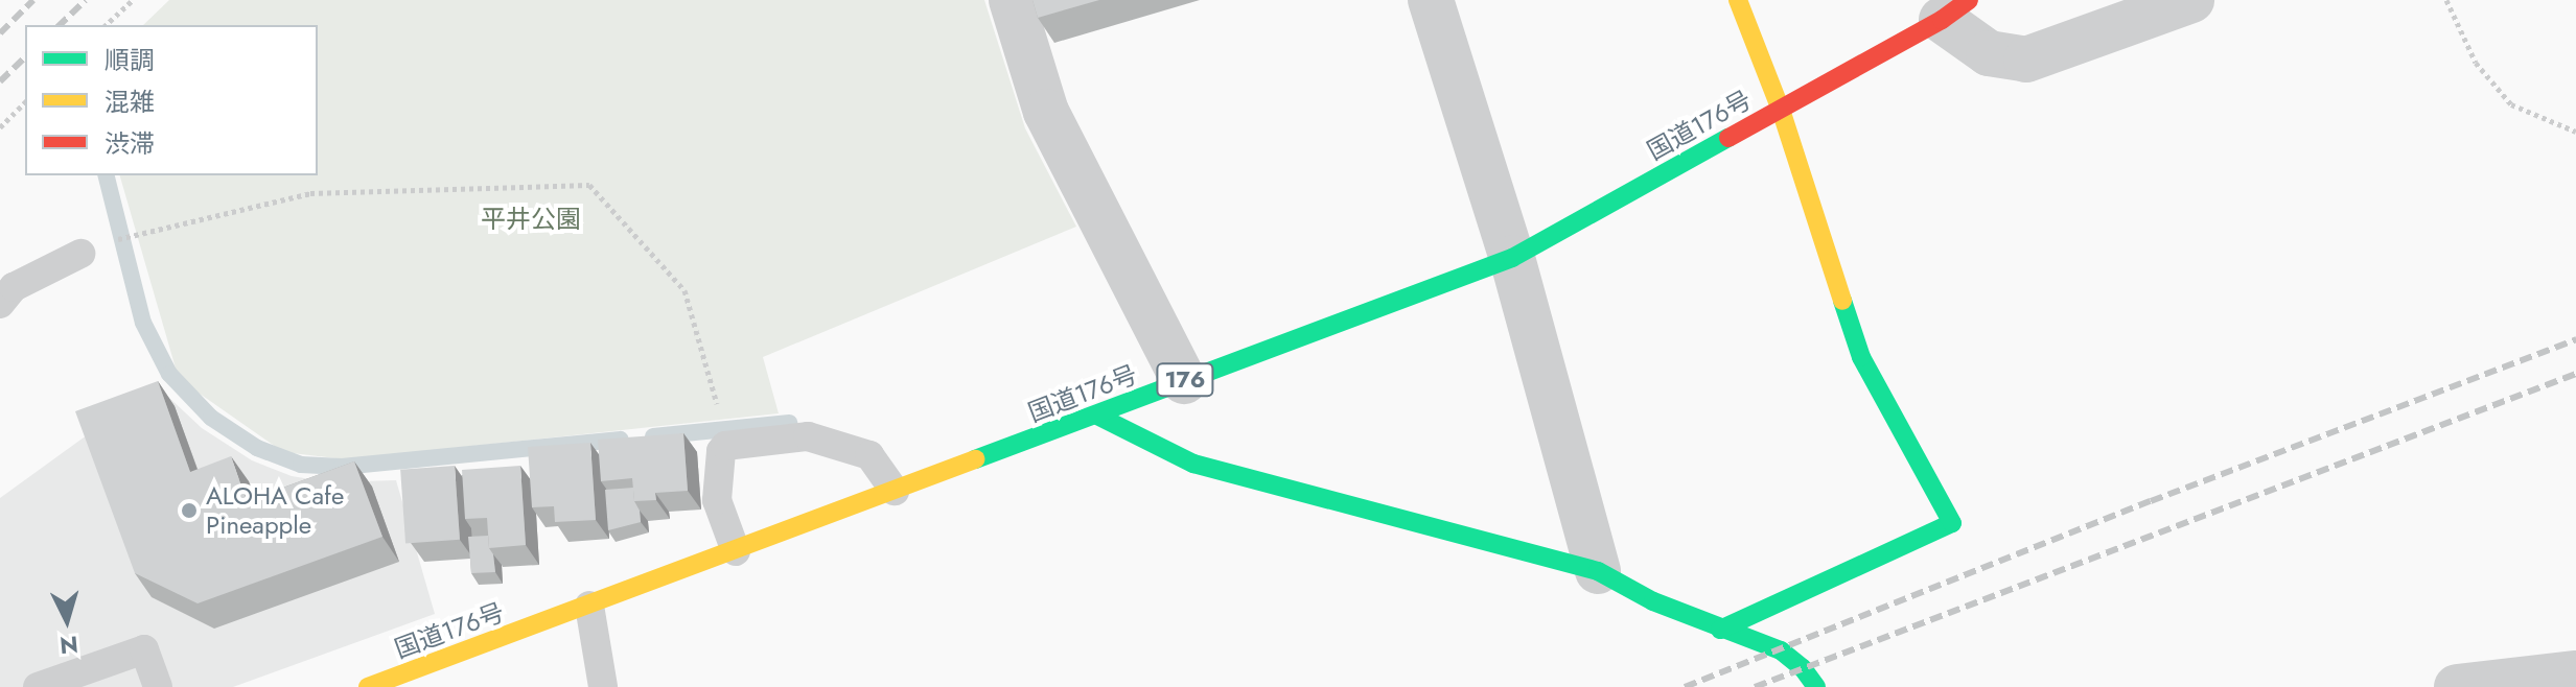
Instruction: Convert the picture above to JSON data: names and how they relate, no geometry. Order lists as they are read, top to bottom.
{
  "streets": {
    "main road": ["国道176号", "176"]
  },
  "parks": ["平井公園"],
  "places": ["ALOHA Cafe Pineapple"],
  "legend": ["順調", "混雑", "渋滞"],
  "north": "bottom"
}
